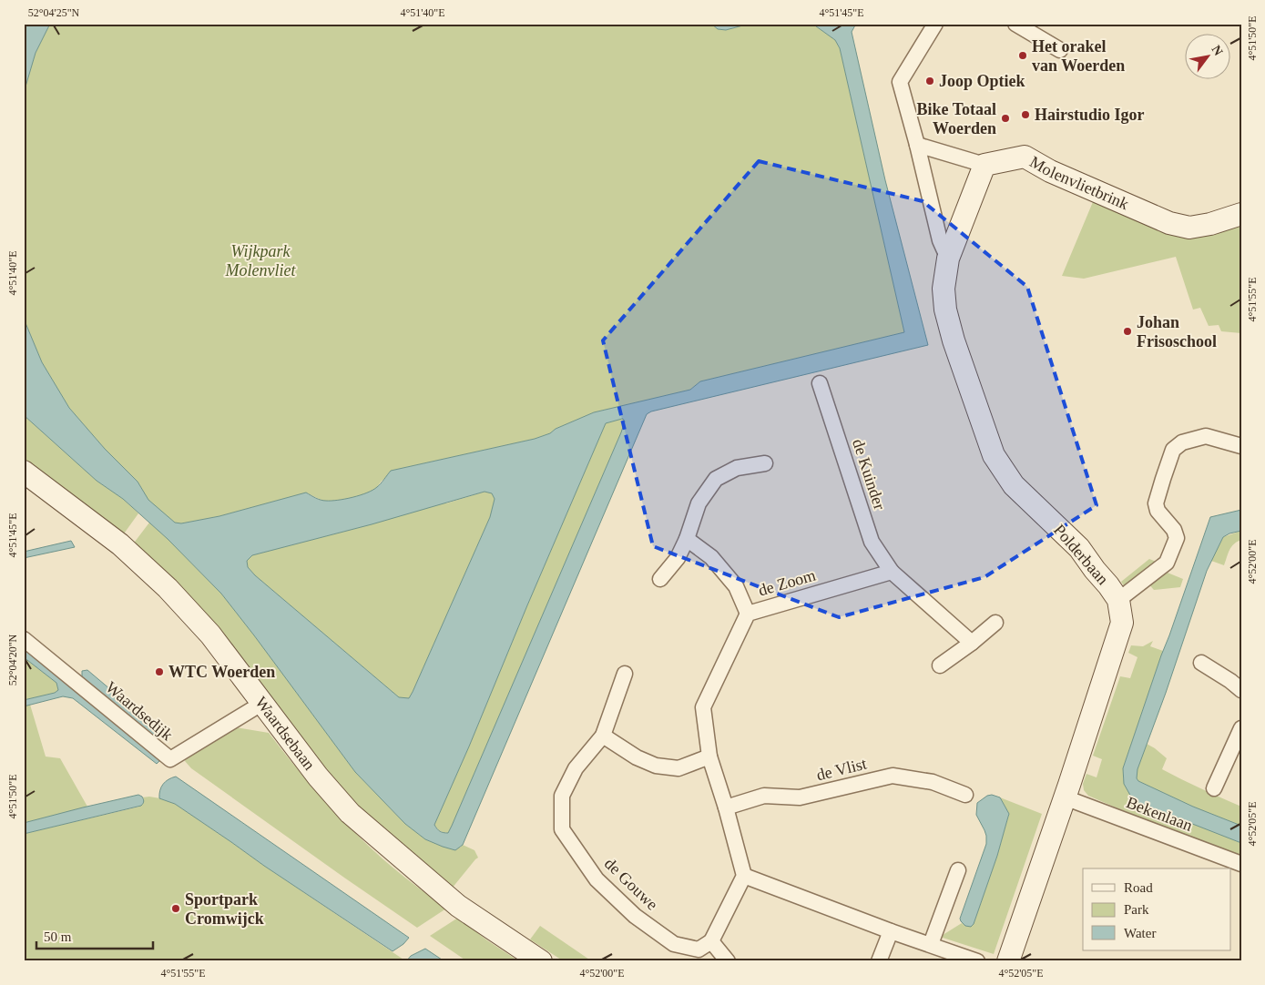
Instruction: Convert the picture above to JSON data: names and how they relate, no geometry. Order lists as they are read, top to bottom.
{
  "streets": {
    "street": [
      "Molenvlietbrink",
      "de Kuinder",
      "Polderbaan",
      "de Zoom",
      "Waardsedijk",
      "Waardsebaan",
      "de Vlist",
      "Bekenlaan",
      "de Gouwe"
    ]
  },
  "crossings": [
    ["Molenvlietbrink", "Polderbaan"],
    ["de Kuinder", "de Zoom"],
    ["Polderbaan", "Bekenlaan"],
    ["de Zoom", "de Vlist"],
    ["Waardsedijk", "Waardsebaan"]
  ],
  "parks": ["Wijkpark Molenvliet"],
  "places": [
    "Het orakel van Woerden",
    "Joop Optiek",
    "Hairstudio Igor",
    "Bike Totaal Woerden",
    "Johan Frisoschool",
    "WTC Woerden",
    "Sportpark Cromwijck"
  ],
  "legend": ["Road", "Park", "Water"],
  "scale_bar": "50 m",
  "north": "top right",
  "coordinates": [
    "52°04'25\"N",
    "4°51'40\"E",
    "4°51'45\"E",
    "4°51'50\"E",
    "4°51'55\"E",
    "4°52'00\"E",
    "52°04'20\"N",
    "4°52'05\"E"
  ]
}
